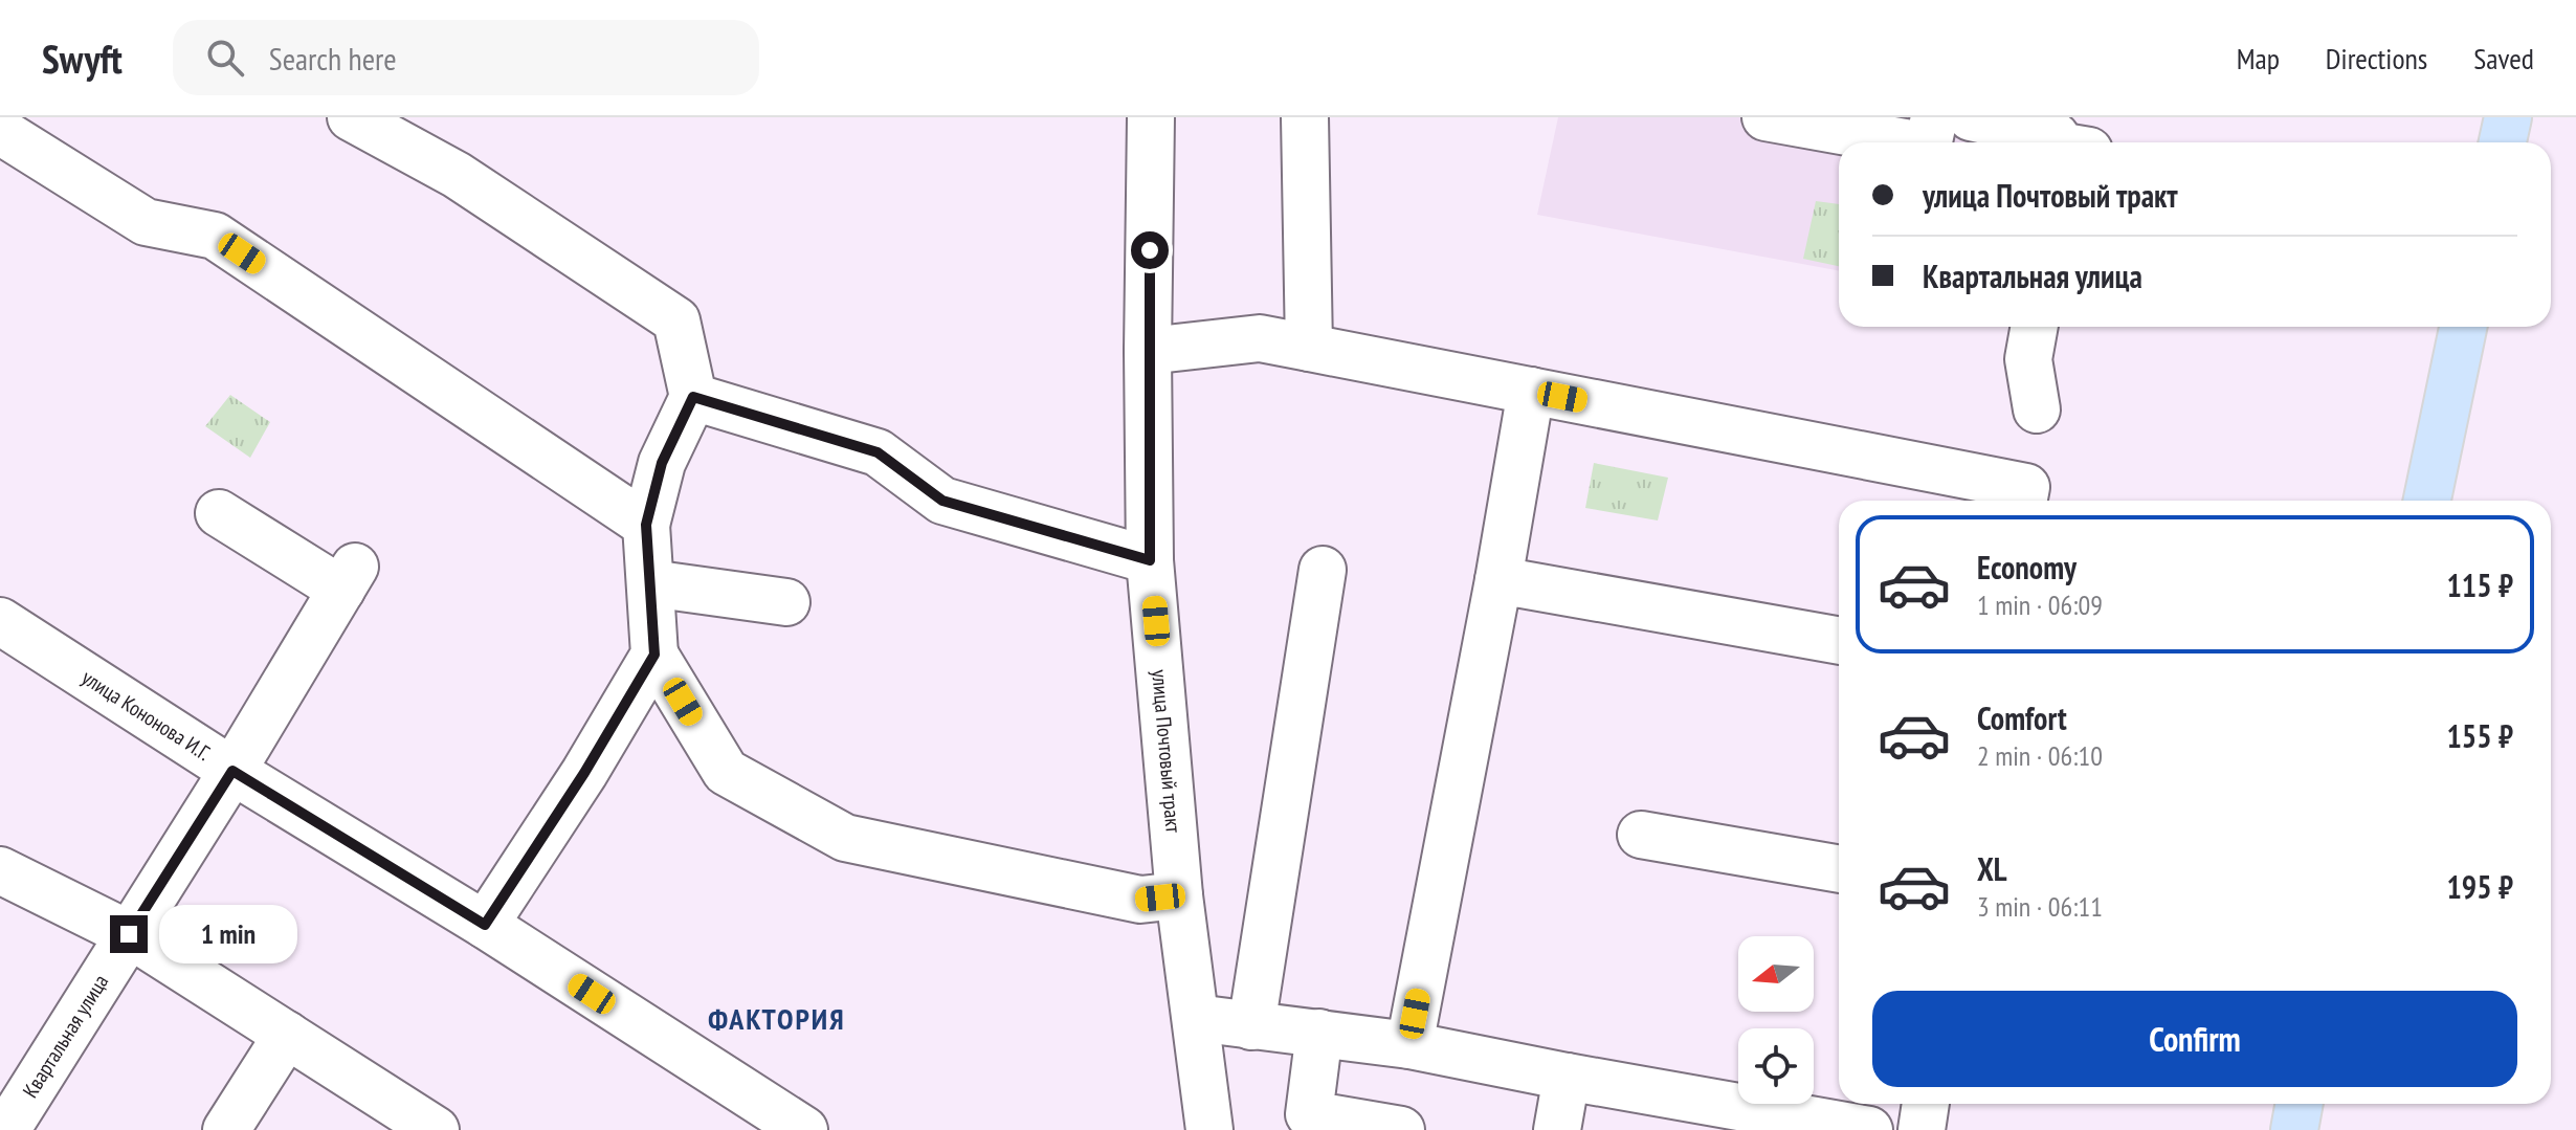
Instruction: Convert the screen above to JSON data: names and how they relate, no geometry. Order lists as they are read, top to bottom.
{
  "streets": {
    "street": ["улица Кононова И.Г.", "улица Почтовый тракт", "Квартальная улица"]
  },
  "crossings": [
    ["улица Кононова И.Г.", "Квартальная улица"]
  ],
  "districts": ["ФАКТОРИЯ"],
  "north": "left",
  "page": {
    "header": "Swyft",
    "search": "Search here",
    "nav": ["Map", "Directions", "Saved"],
    "banner": ["улица Почтовый тракт", "Квартальная улица"],
    "list": [
      {
        "name": "Economy",
        "note": "1 min · 06:09",
        "value": "115 ₽"
      },
      {
        "name": "Comfort",
        "note": "2 min · 06:10",
        "value": "155 ₽"
      },
      {
        "name": "XL",
        "note": "3 min · 06:11",
        "value": "195 ₽"
      }
    ],
    "bubble": "1 min",
    "buttons": "Confirm"
  }
}
